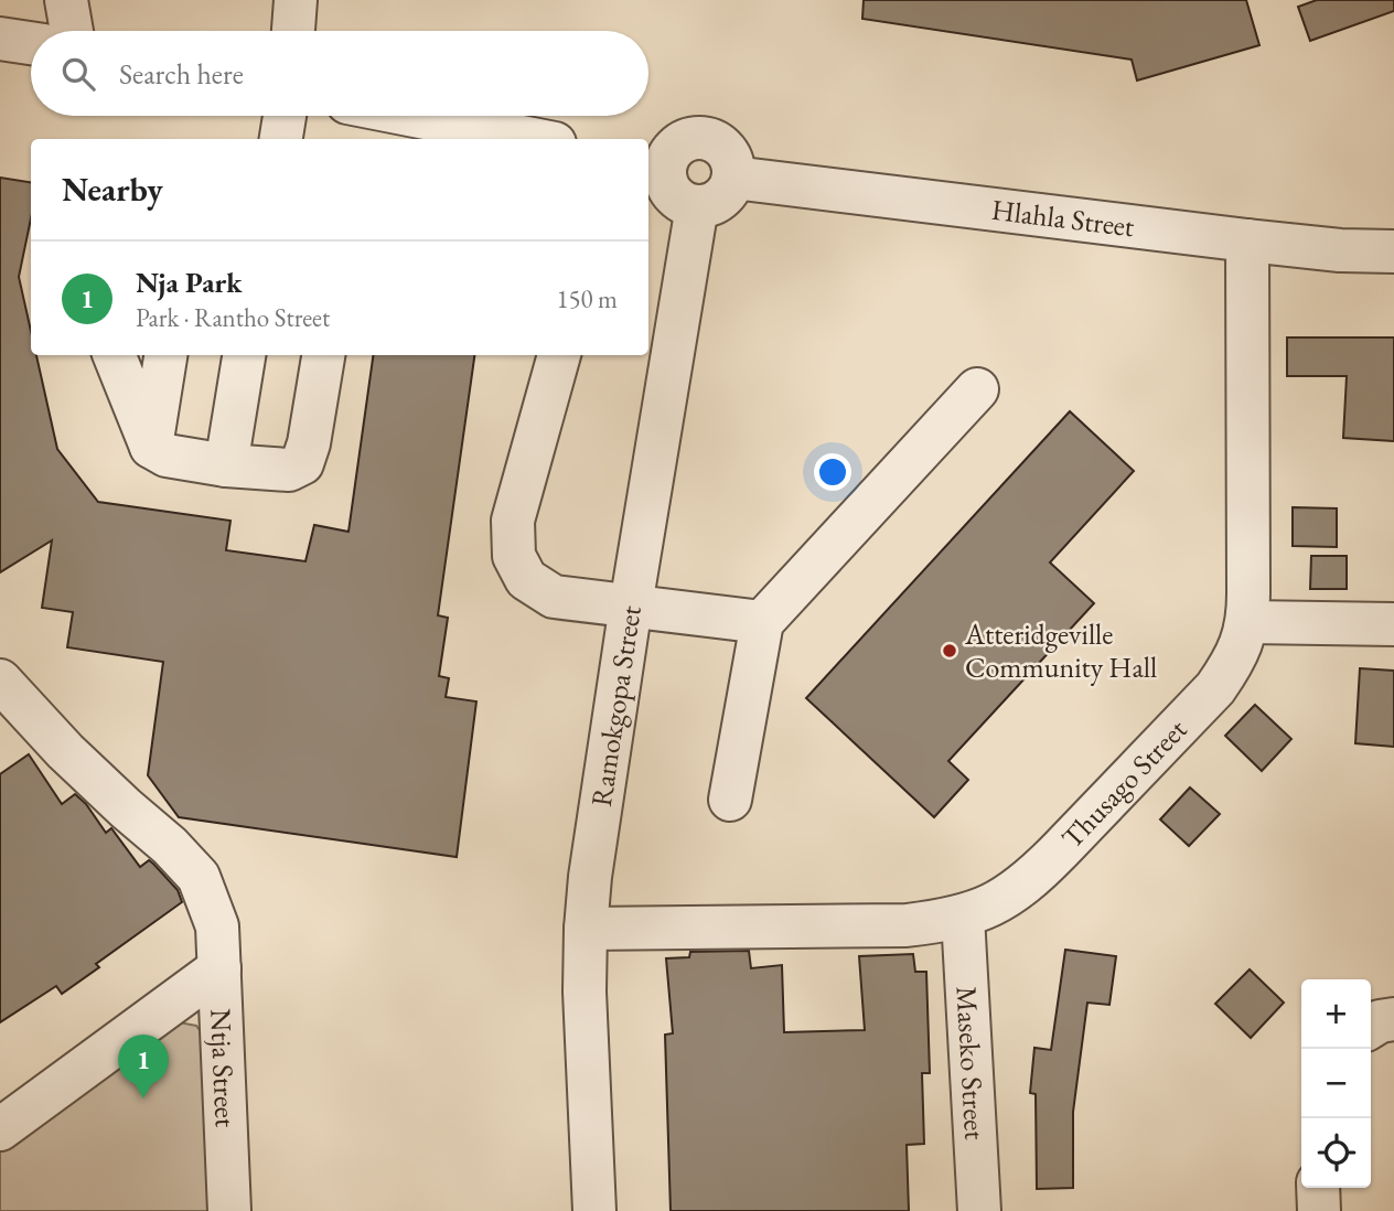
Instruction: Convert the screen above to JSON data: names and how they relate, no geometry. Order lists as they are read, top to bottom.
{
  "streets": {
    "street": [
      "Hlahla Street",
      "Ramokgopa Street",
      "Thusago Street",
      "Maseko Street",
      "Ntja Street"
    ]
  },
  "crossings": [
    ["Hlahla Street", "Ramokgopa Street"],
    ["Hlahla Street", "Thusago Street"],
    ["Ramokgopa Street", "Thusago Street"],
    ["Thusago Street", "Maseko Street"]
  ],
  "places": ["Atteridgeville Community Hall"],
  "page": {
    "search": "Search here",
    "heading": "Nearby",
    "list": [
      {
        "mark": "1",
        "name": "Nja Park",
        "note": "Park · Rantho Street",
        "value": "150 m"
      }
    ],
    "map_buttons": ["+", "−"],
    "pins": "1"
  }
}
